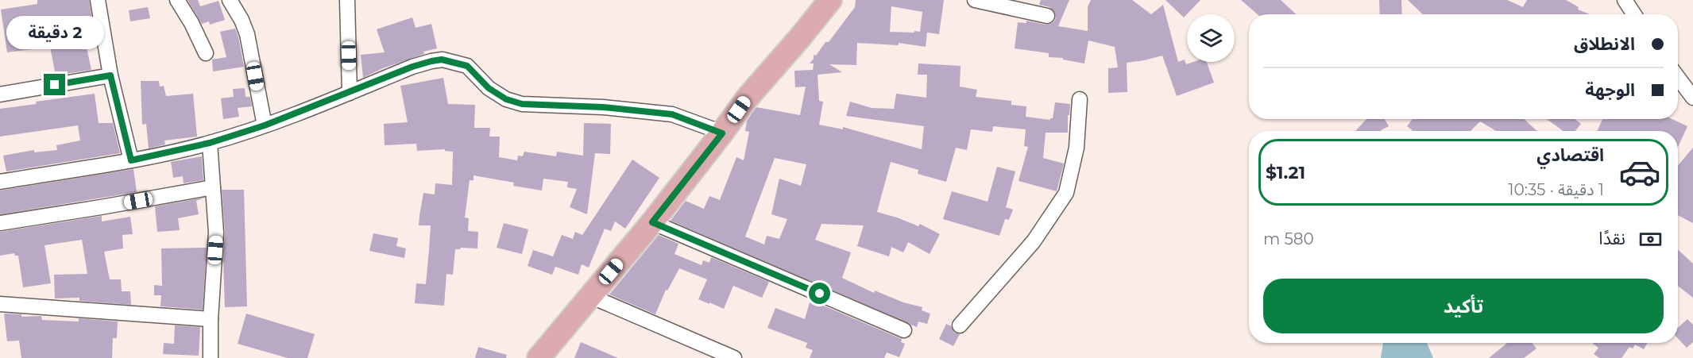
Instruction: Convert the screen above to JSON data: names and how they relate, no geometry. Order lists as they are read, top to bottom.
{
  "page": {
    "banner": ["الانطلاق", "الوجهة"],
    "bubble": "2 دقيقة",
    "list": [
      {
        "name": "اقتصادي",
        "note": "1 دقيقة · 10:35",
        "value": "$1.21"
      }
    ],
    "pay": ["نقدًا", "580 m"],
    "buttons": "تأكيد"
  }
}
